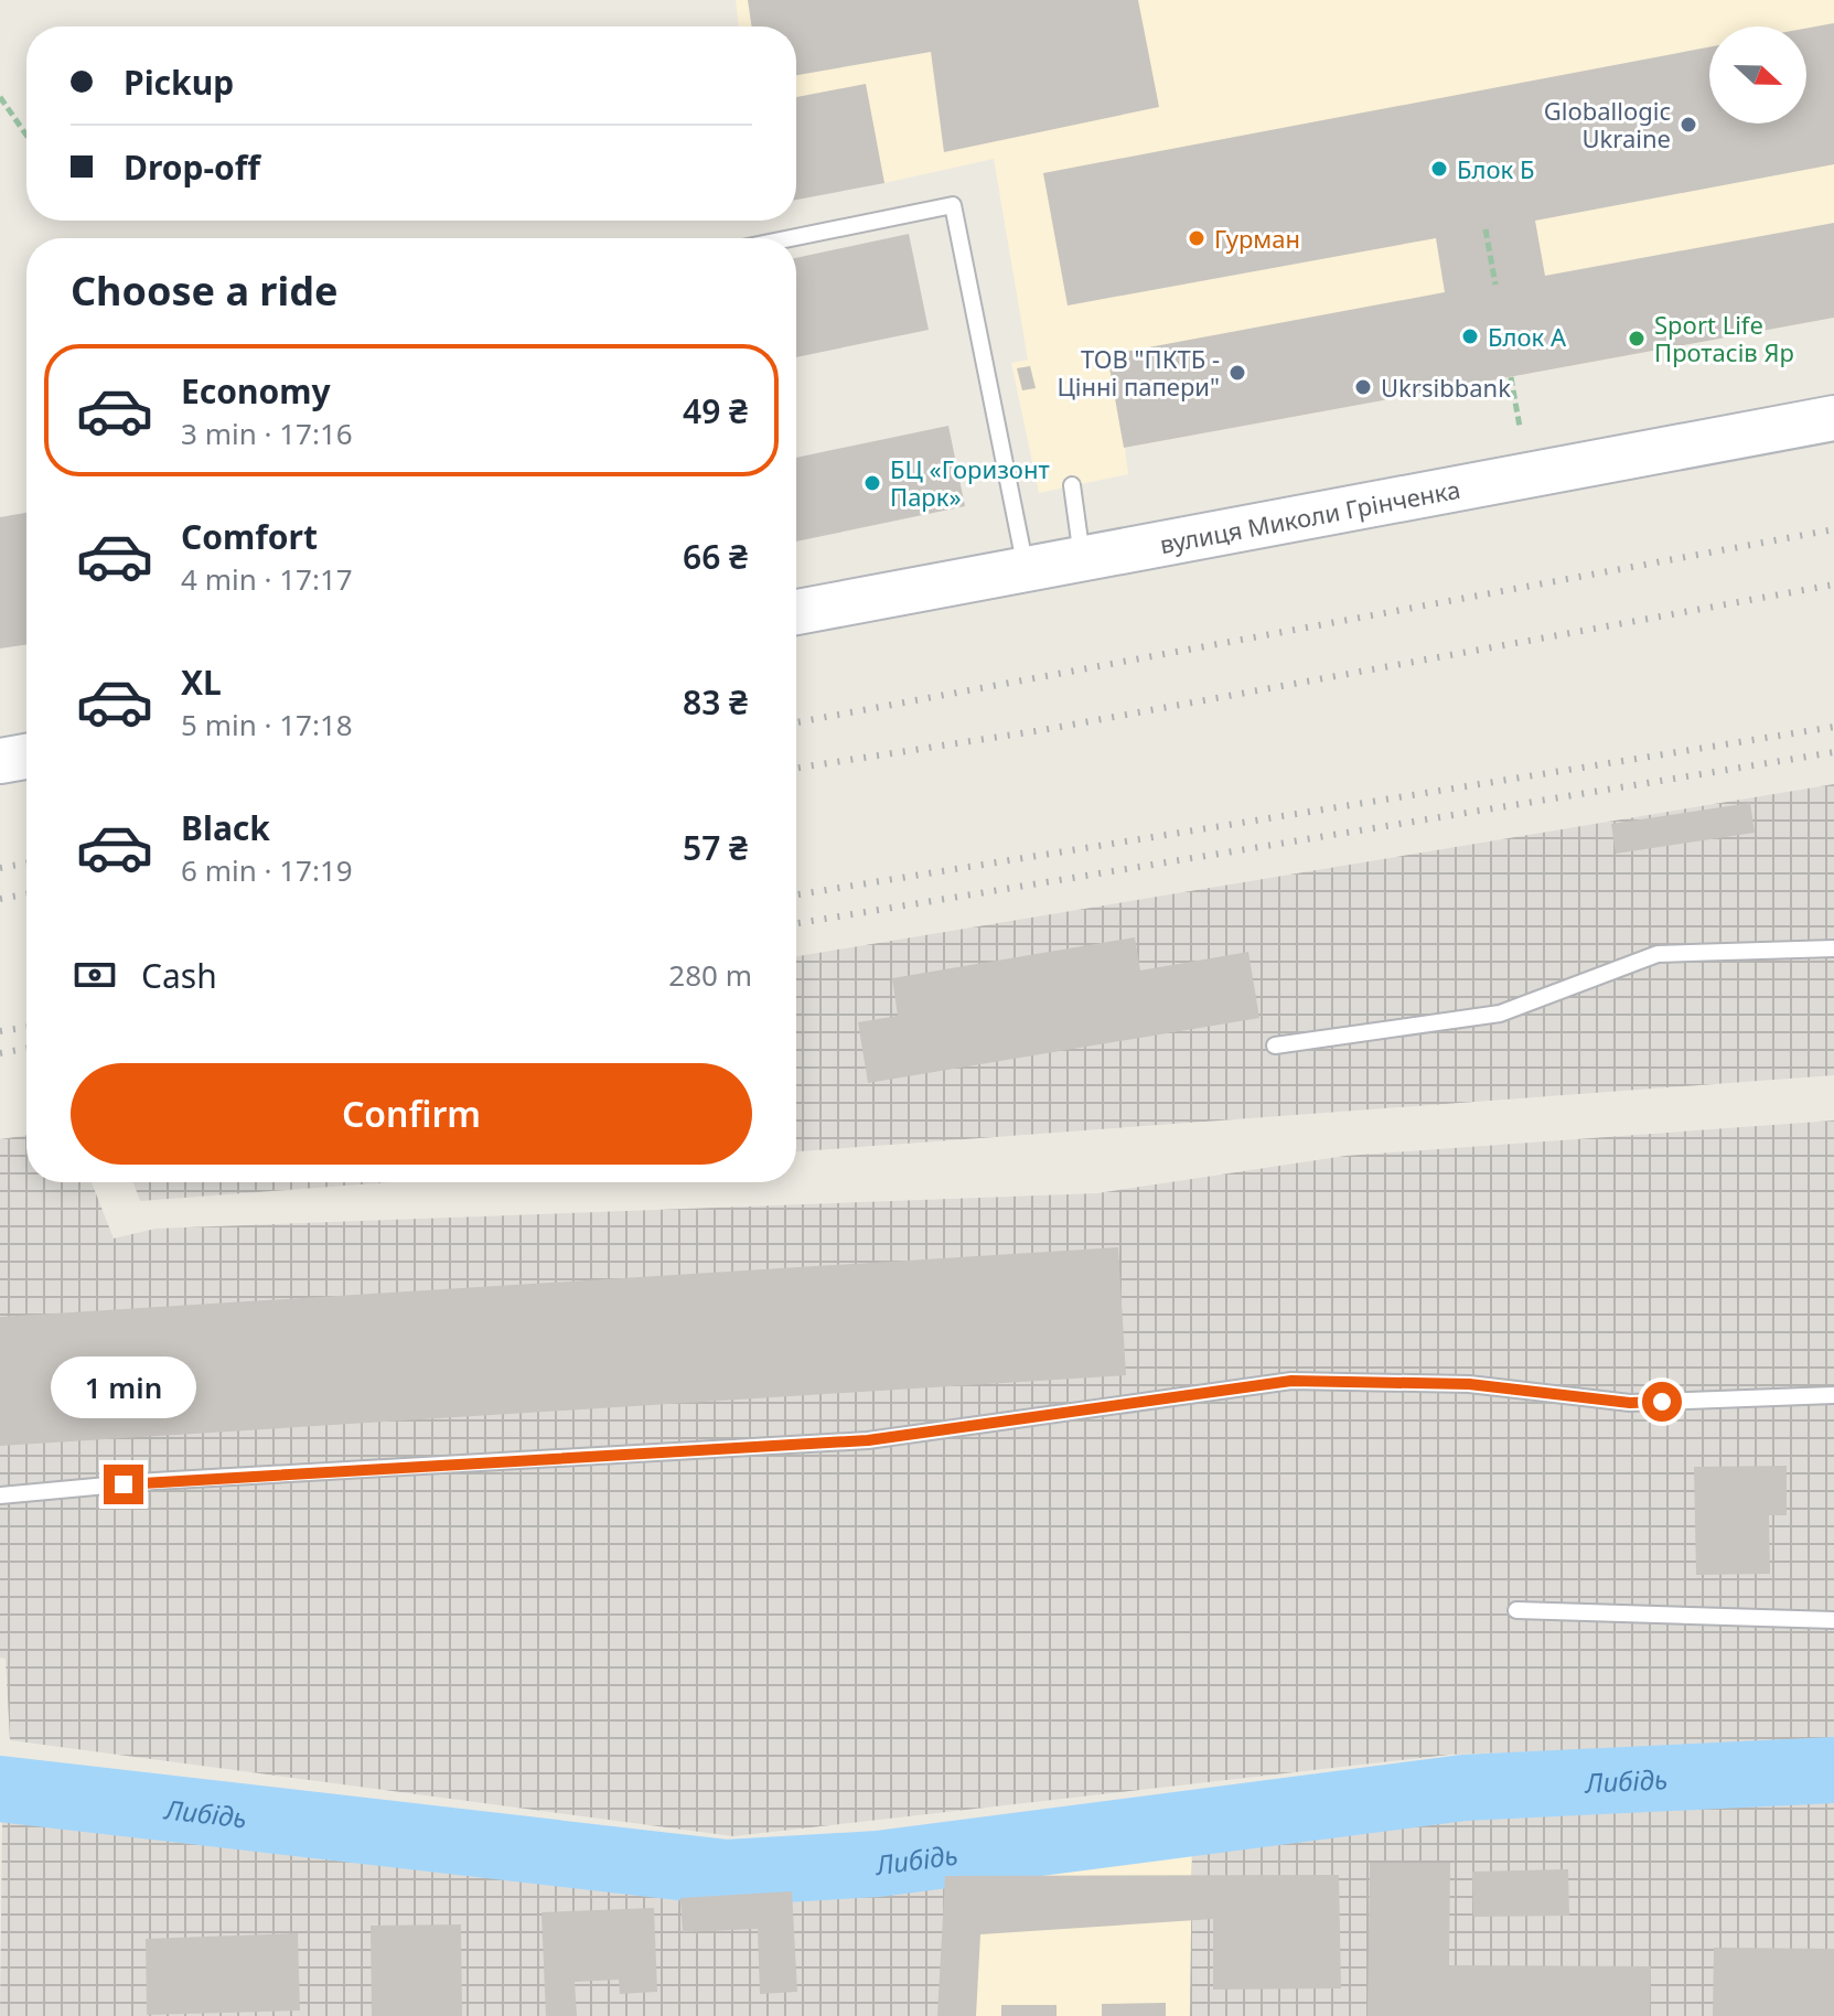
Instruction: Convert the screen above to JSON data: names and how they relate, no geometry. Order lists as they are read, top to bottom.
{
  "streets": {
    "main road": ["вулиця Миколи Грінченка"]
  },
  "water": ["Либідь"],
  "places": [
    "Globallogic Ukraine",
    "Блок Б",
    "Гурман",
    "Блок А",
    "Sport Life Протасів Яр",
    "ТОВ \"ПКТБ - Цінні папери\"",
    "Ukrsibbank",
    "БЦ «Горизонт Парк»"
  ],
  "north": "right",
  "page": {
    "banner": ["Pickup", "Drop-off"],
    "heading": "Choose a ride",
    "list": [
      {
        "name": "Economy",
        "note": "3 min · 17:16",
        "value": "49 ₴"
      },
      {
        "name": "Comfort",
        "note": "4 min · 17:17",
        "value": "66 ₴"
      },
      {
        "name": "XL",
        "note": "5 min · 17:18",
        "value": "83 ₴"
      },
      {
        "name": "Black",
        "note": "6 min · 17:19",
        "value": "57 ₴"
      }
    ],
    "pay": ["Cash", "280 m"],
    "buttons": "Confirm",
    "bubble": "1 min"
  }
}
